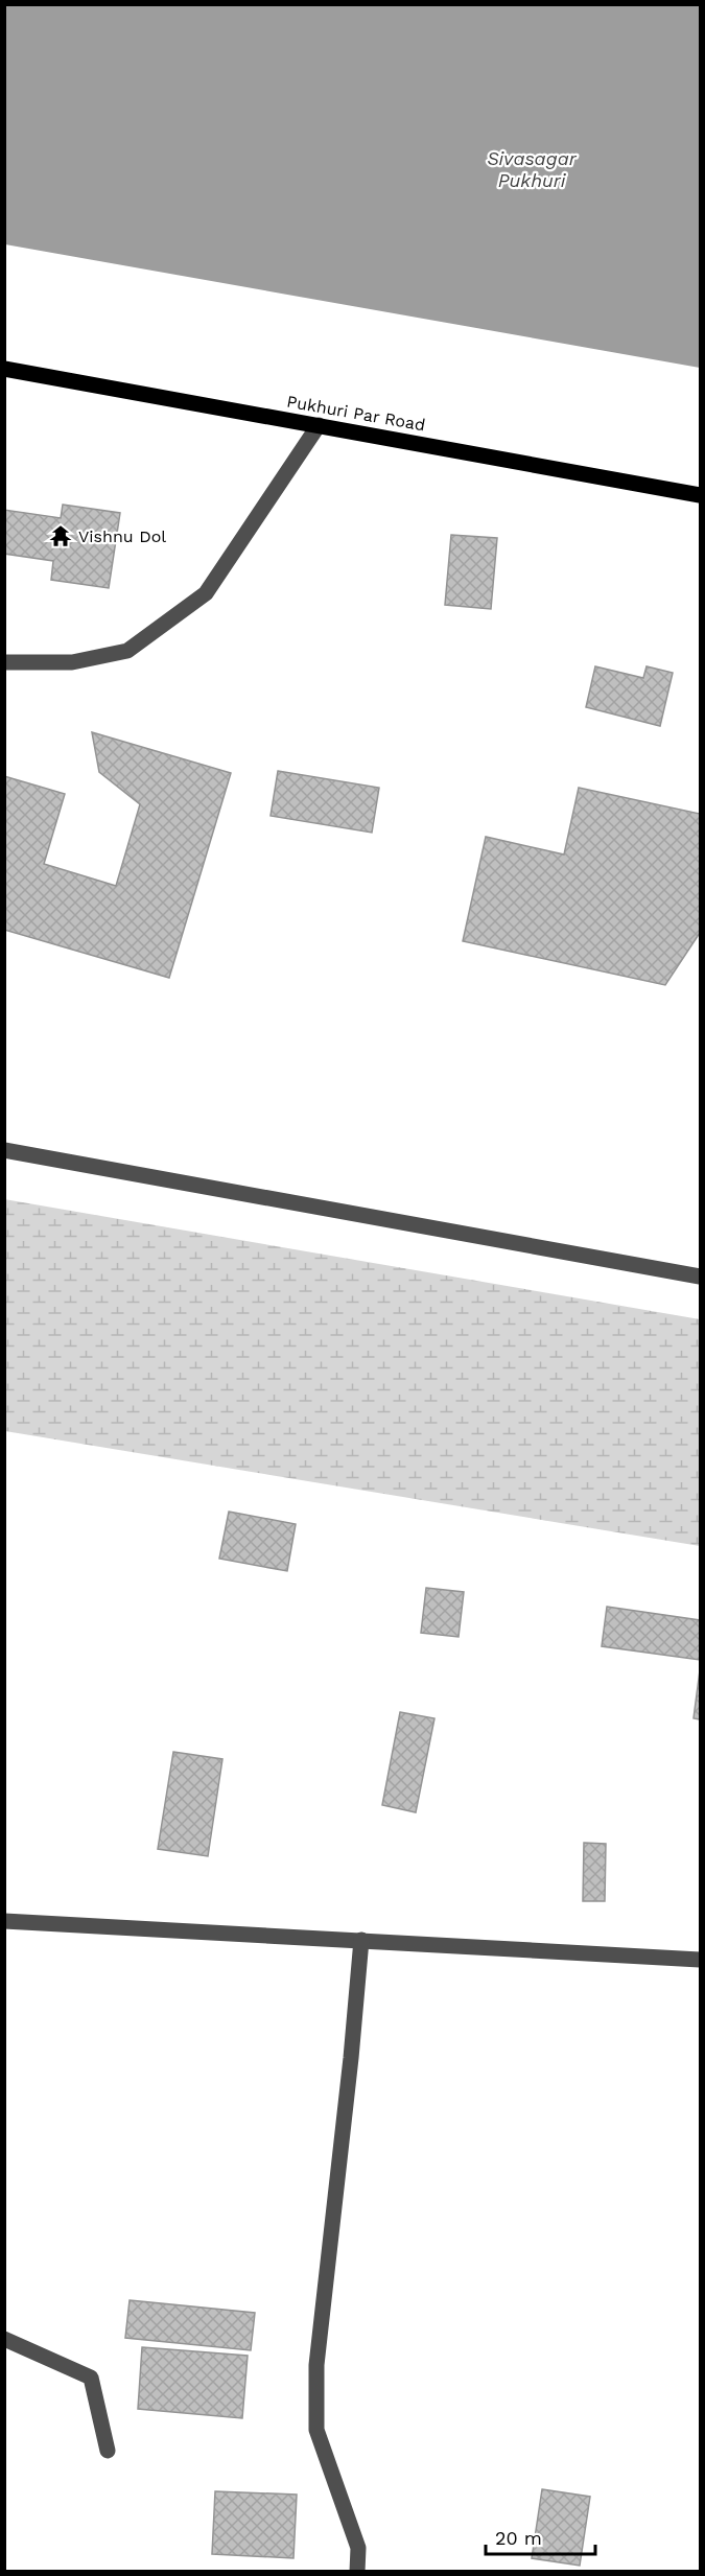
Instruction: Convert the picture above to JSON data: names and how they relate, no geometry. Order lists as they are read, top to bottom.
{
  "streets": {
    "main road": ["Pukhuri Par Road"]
  },
  "water": ["Sivasagar Pukhuri"],
  "places": {
    "temple": ["Vishnu Dol"]
  },
  "scale_bar": "20 m"
}
